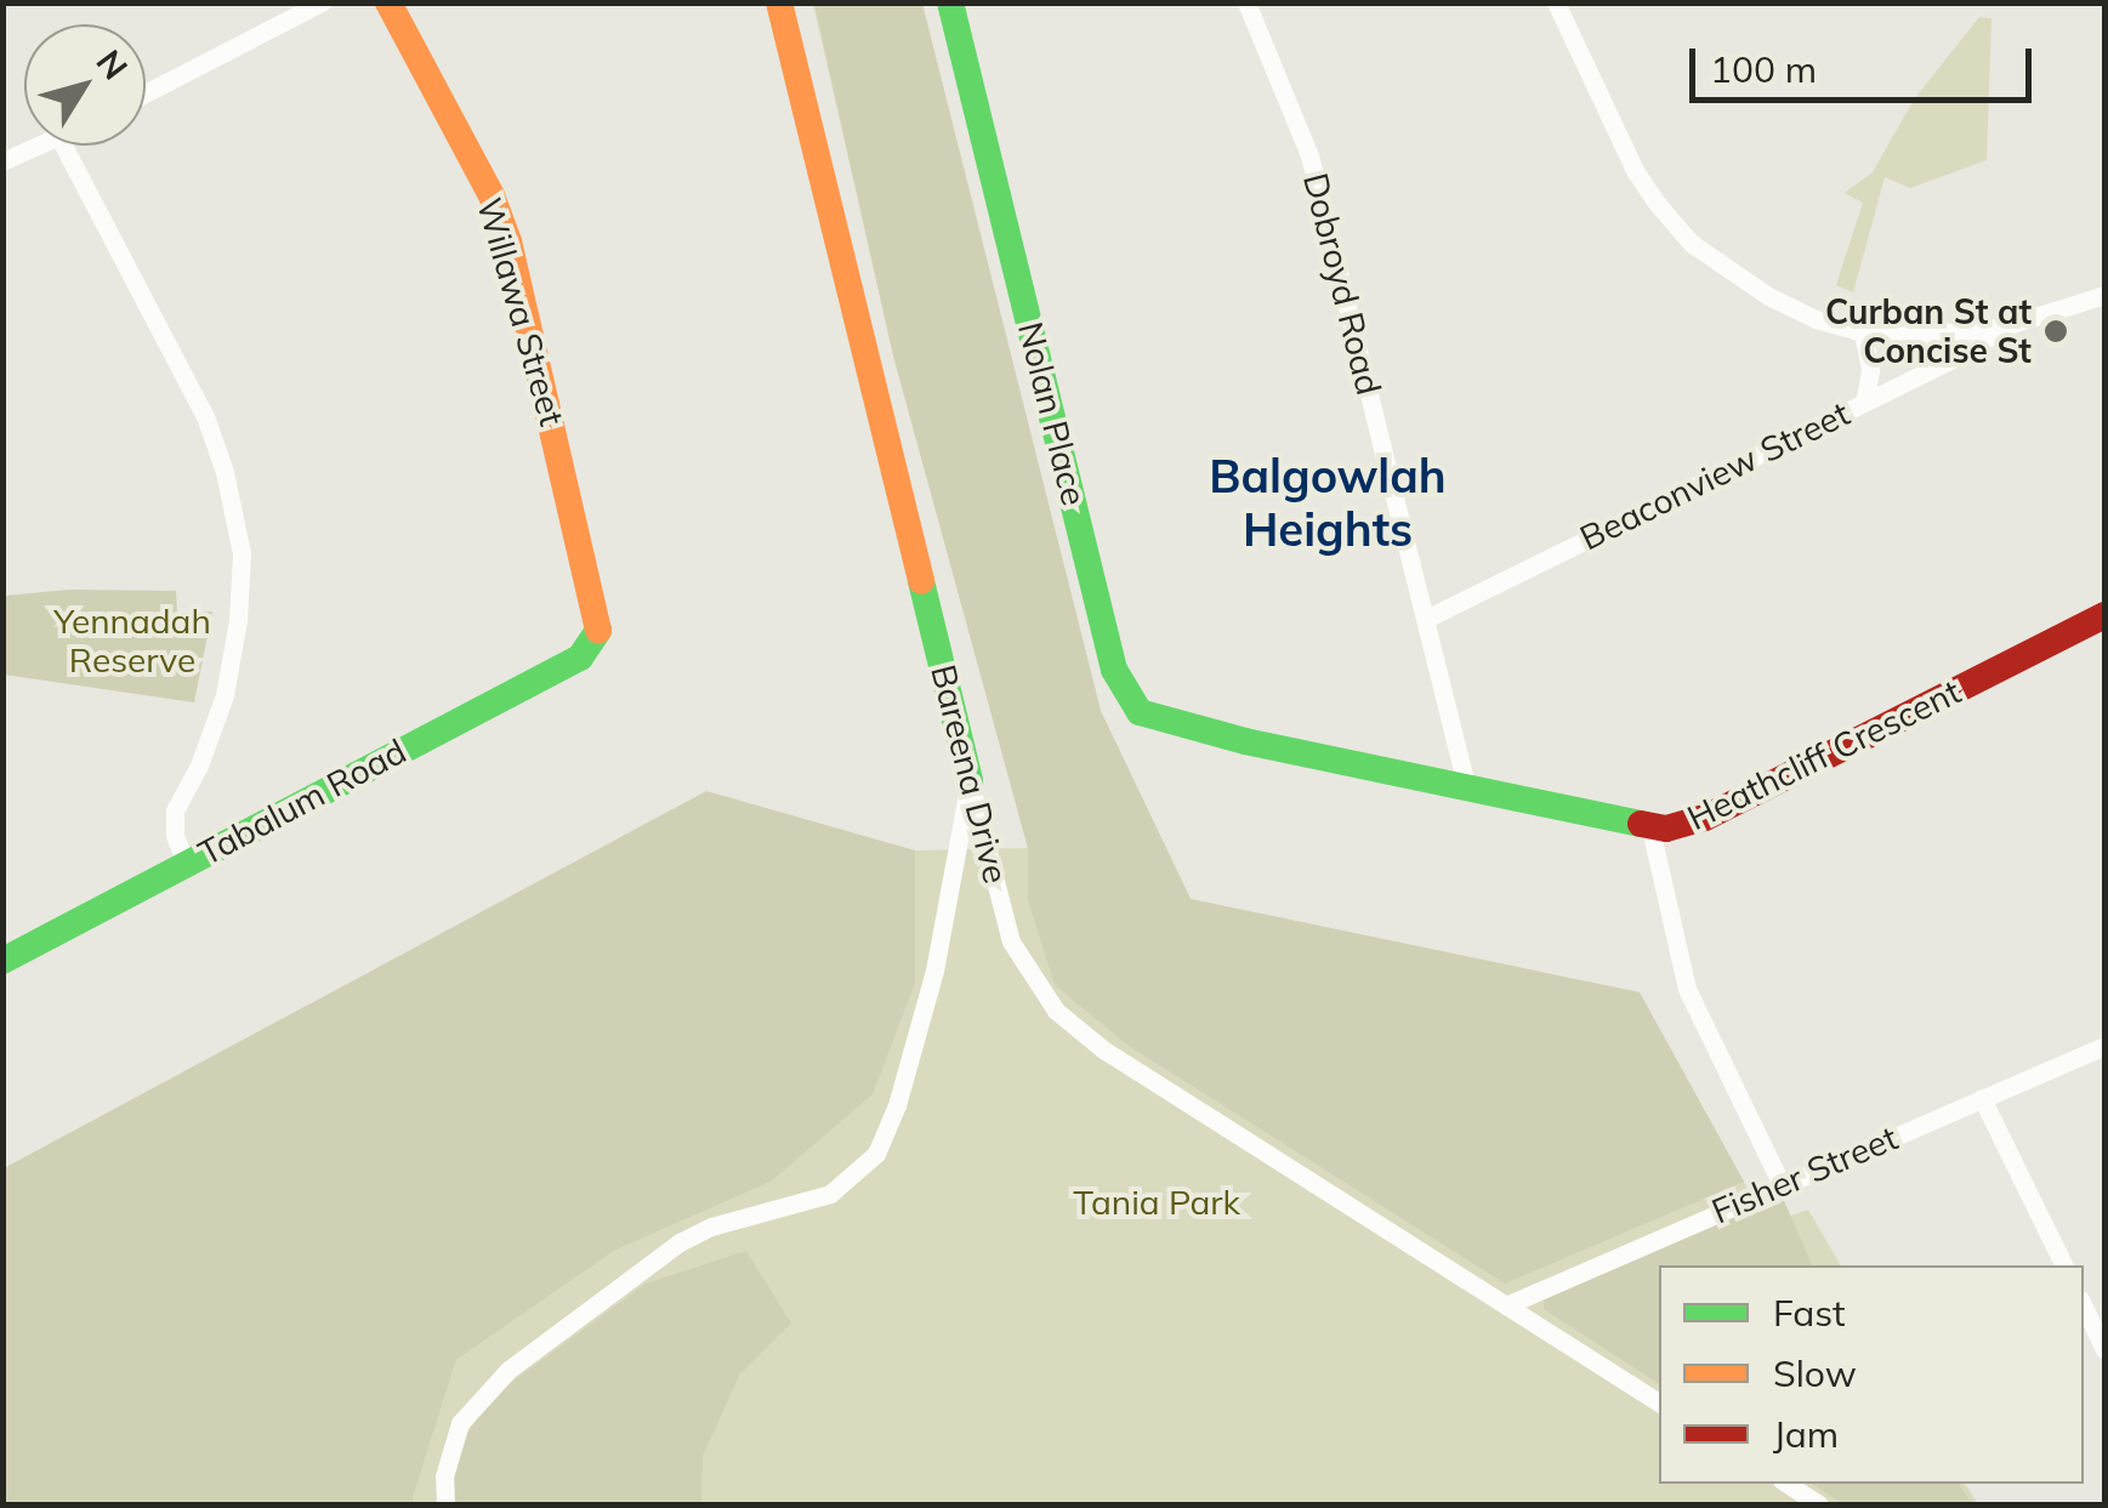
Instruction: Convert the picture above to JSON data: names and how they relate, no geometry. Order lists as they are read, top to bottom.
{
  "streets": {
    "street": [
      "Dobroyd Road",
      "Willawa Street",
      "Nolan Place",
      "Beaconview Street",
      "Heathcliff Crescent",
      "Bareena Drive",
      "Tabalum Road",
      "Fisher Street"
    ]
  },
  "crossings": [
    ["Dobroyd Road", "Beaconview Street"],
    ["Dobroyd Road", "Heathcliff Crescent"],
    ["Willawa Street", "Tabalum Road"],
    ["Nolan Place", "Heathcliff Crescent"],
    ["Bareena Drive", "Fisher Street"]
  ],
  "districts": ["Balgowlah Heights"],
  "parks": ["Yennadah Reserve", "Tania Park"],
  "places": ["Curban St at Concise St"],
  "legend": ["Fast", "Slow", "Jam"],
  "scale_bar": "100 m",
  "north": "top right"
}
